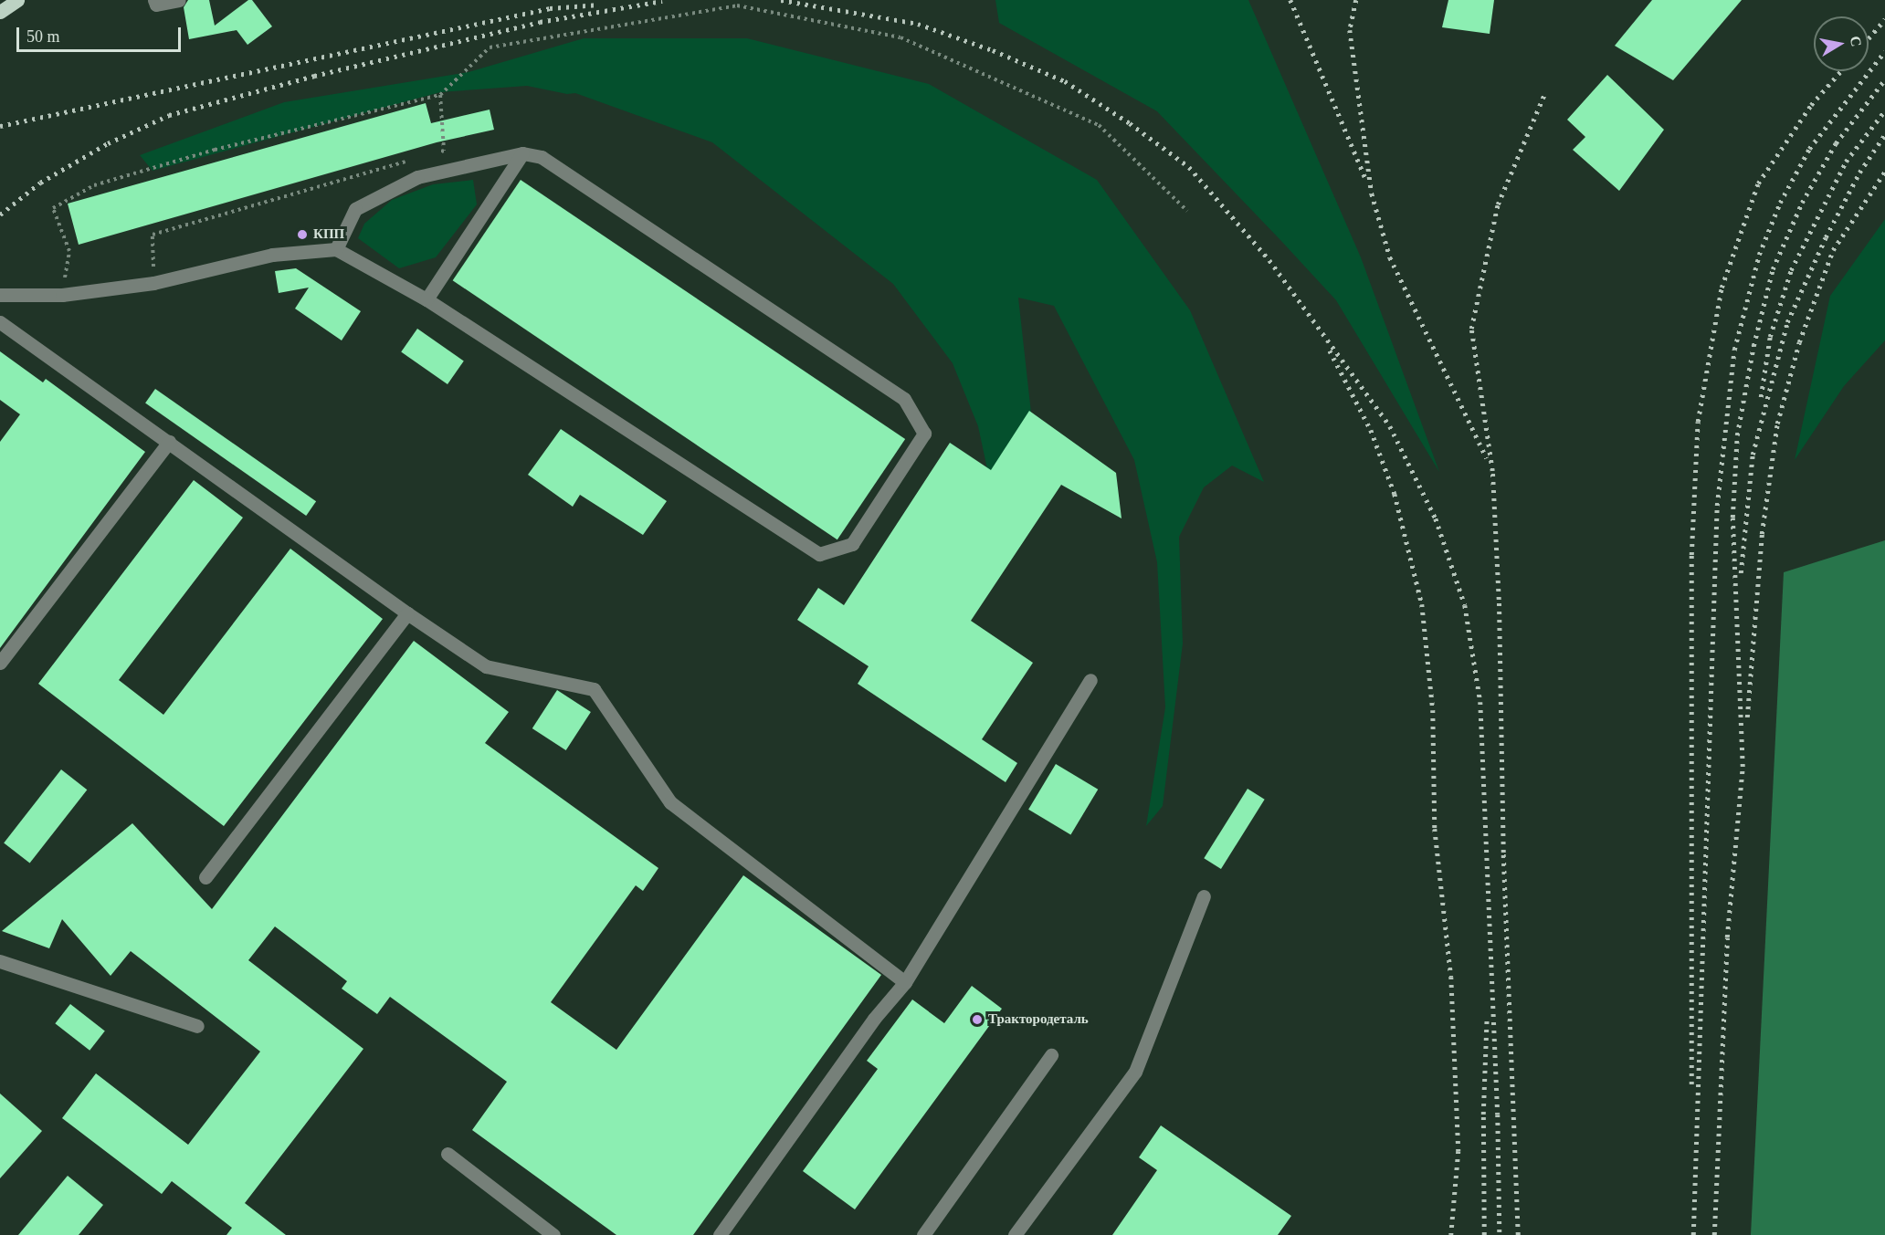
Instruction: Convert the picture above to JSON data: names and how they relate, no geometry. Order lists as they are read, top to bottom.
{
  "places": ["КПП", "Трактородеталь"],
  "scale_bar": "50 m",
  "north": "right"
}
